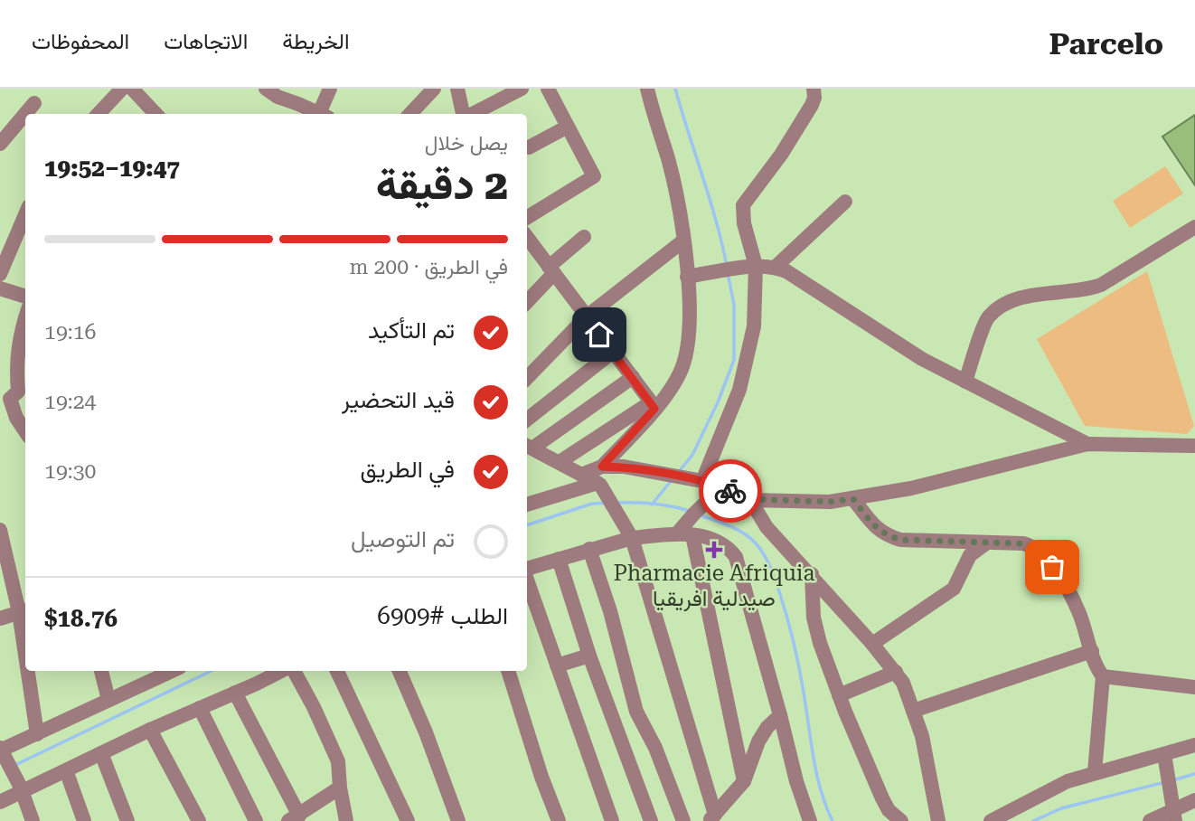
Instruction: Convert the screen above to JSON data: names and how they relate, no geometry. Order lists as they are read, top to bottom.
{
  "places": {
    "health": ["Pharmacie Afriquia صيدلية افريقيا"]
  },
  "page": {
    "header": "Parcelo",
    "nav": ["الخريطة", "الاتجاهات", "المحفوظات"],
    "heading": ["2 دقيقة", "يصل خلال", "19:47–19:52"],
    "panel": ["الطلب #6909", "$18.76"],
    "bar": "في الطريق · 200 m",
    "list": [
      ["تم التأكيد", "19:16"],
      ["قيد التحضير", "19:24"],
      ["في الطريق", "19:30"],
      "تم التوصيل"
    ]
  }
}
